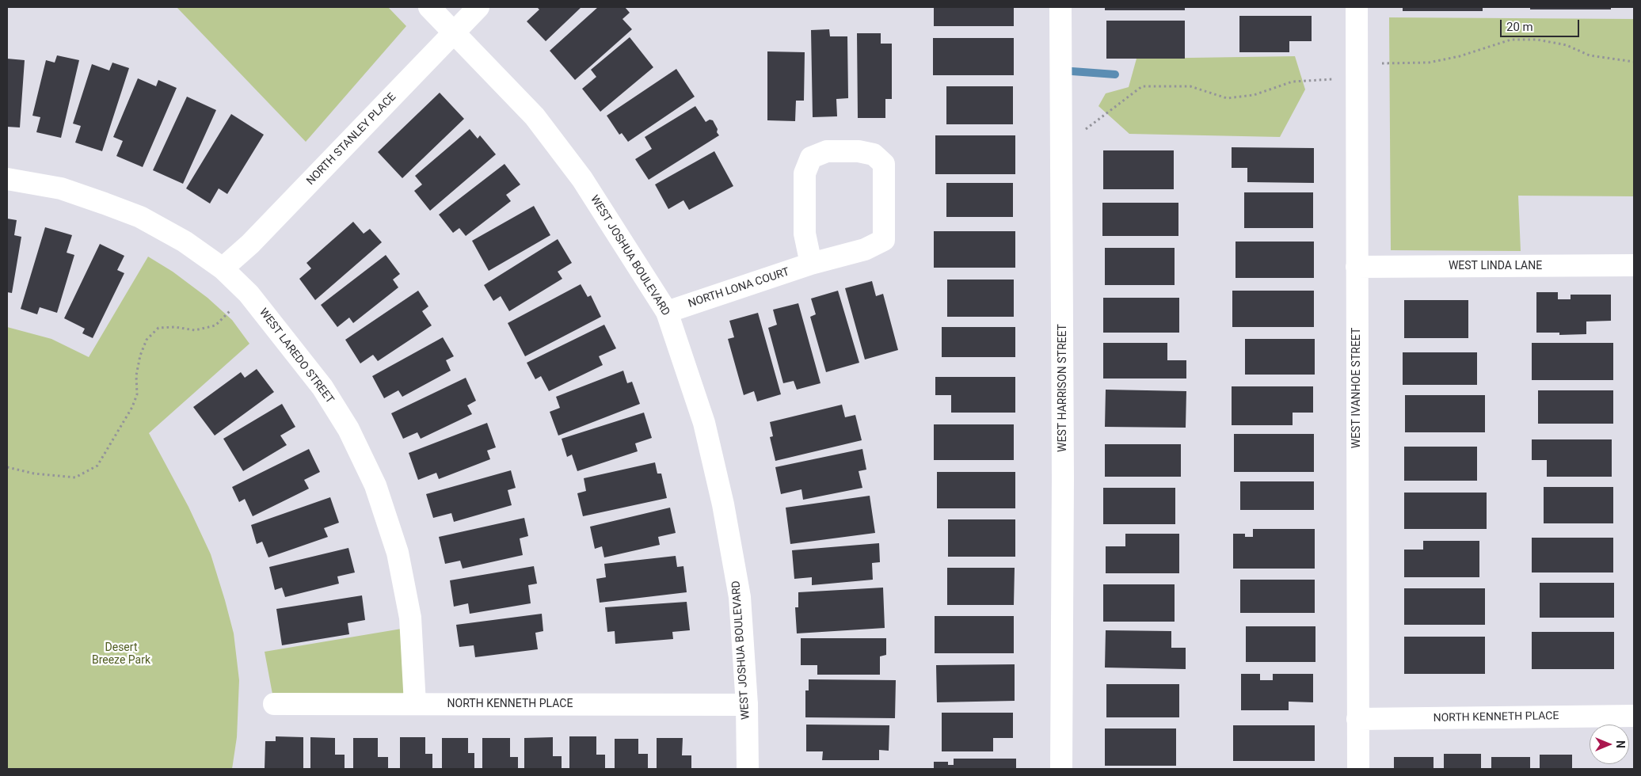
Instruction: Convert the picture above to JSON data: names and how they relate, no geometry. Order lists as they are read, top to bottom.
{
  "streets": {
    "street": [
      "NORTH STANLEY PLACE",
      "WEST JOSHUA BOULEVARD",
      "WEST LINDA LANE",
      "NORTH LONA COURT",
      "WEST LAREDO STREET",
      "WEST HARRISON STREET",
      "WEST IVANHOE STREET",
      "NORTH KENNETH PLACE"
    ]
  },
  "crossings": [
    ["NORTH STANLEY PLACE", "WEST JOSHUA BOULEVARD"],
    ["NORTH STANLEY PLACE", "WEST LAREDO STREET"],
    ["WEST JOSHUA BOULEVARD", "NORTH LONA COURT"],
    ["WEST JOSHUA BOULEVARD", "NORTH KENNETH PLACE"],
    ["WEST LINDA LANE", "WEST IVANHOE STREET"],
    ["WEST LAREDO STREET", "NORTH KENNETH PLACE"],
    ["WEST IVANHOE STREET", "NORTH KENNETH PLACE"]
  ],
  "parks": ["Desert Breeze Park"],
  "scale_bar": "20 m",
  "north": "right"
}
